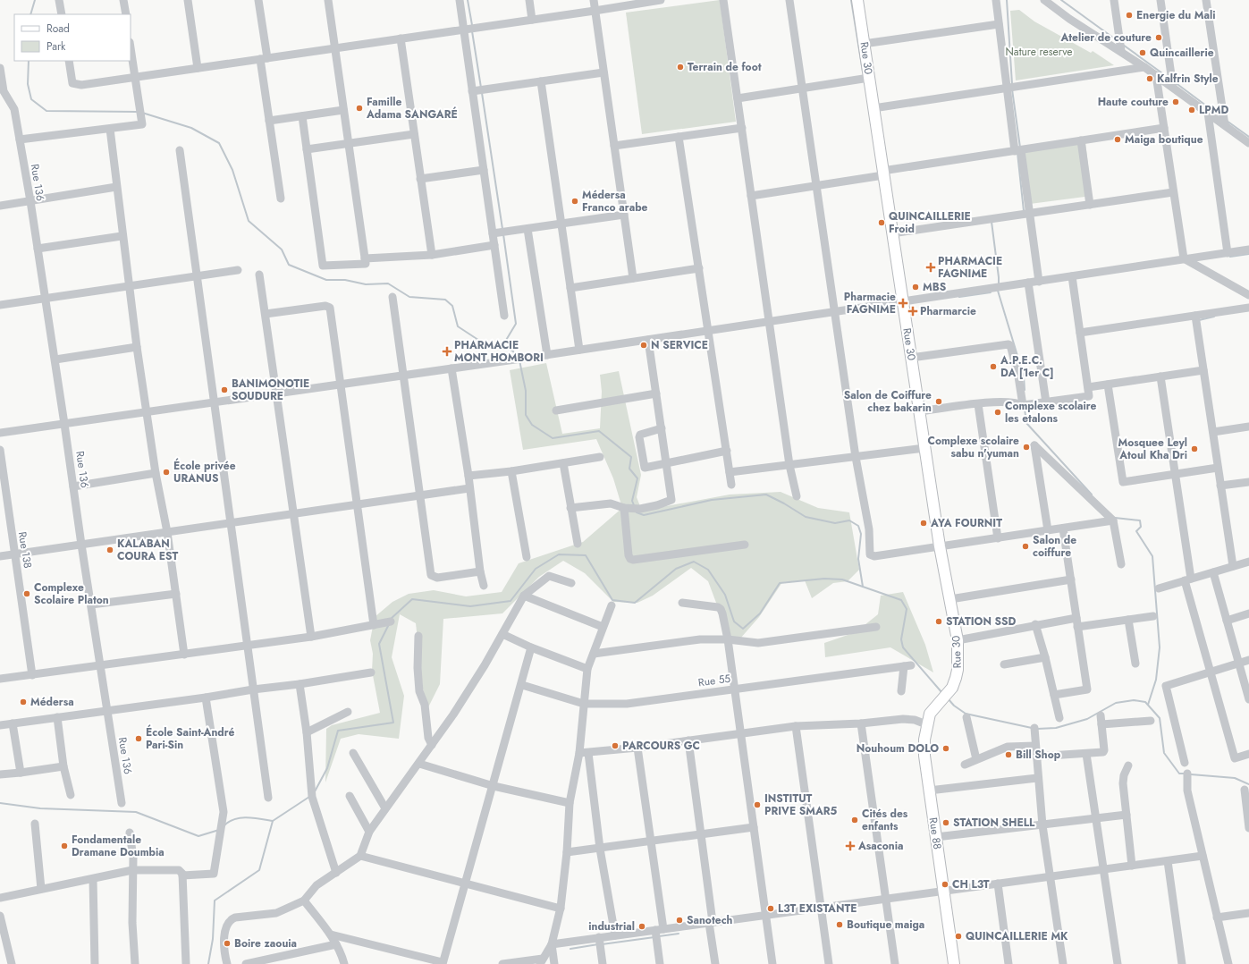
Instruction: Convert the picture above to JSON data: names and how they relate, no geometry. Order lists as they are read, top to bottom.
{
  "streets": {
    "main road": ["Rue 30", "Rue 88"],
    "street": ["Rue 136", "Rue 138", "Rue 55"]
  },
  "crossings": [
    ["Rue 30", "Rue 88"]
  ],
  "parks": ["Nature reserve"],
  "places": {
    "other": [
      "Energie du Mali",
      "Atelier de couture",
      "Quincaillerie",
      "Terrain de foot",
      "Kalfrin Style",
      "Haute couture",
      "Famille Adama SANGARÉ",
      "LPMD",
      "Maiga boutique",
      "Médersa Franco arabe",
      "QUINCAILLERIE Froid",
      "MBS",
      "N SERVICE",
      "A.P.E.C. DA [1er C]",
      "BANIMONOTIE SOUDURE",
      "Salon de Coiffure chez bakarin",
      "Complexe scolaire les etalons",
      "Complexe scolaire sabu n'yuman",
      "Mosquee Leyl Atoul Kha Dri",
      "École privée URANUS",
      "AYA FOURNIT",
      "Salon de coiffure",
      "KALABAN COURA EST",
      "Complexe Scolaire Platon",
      "STATION SSD",
      "Médersa",
      "École Saint-André Pari-Sin",
      "PARCOURS GC",
      "Nouhoum DOLO",
      "Bill Shop",
      "INSTITUT PRIVE SMAR5",
      "Cités des enfants",
      "STATION SHELL",
      "Fondamentale Dramane Doumbia",
      "CH L3T",
      "L3T EXISTANTE",
      "Sanotech",
      "Boutique maiga",
      "industrial",
      "QUINCAILLERIE MK",
      "Boire zaouia"
    ],
    "health": [
      "PHARMACIE FAGNIME",
      "Pharmacie FAGNIME",
      "Pharmarcie",
      "PHARMACIE MONT HOMBORI",
      "Asaconia"
    ]
  },
  "legend": ["Road", "Park"]
}
